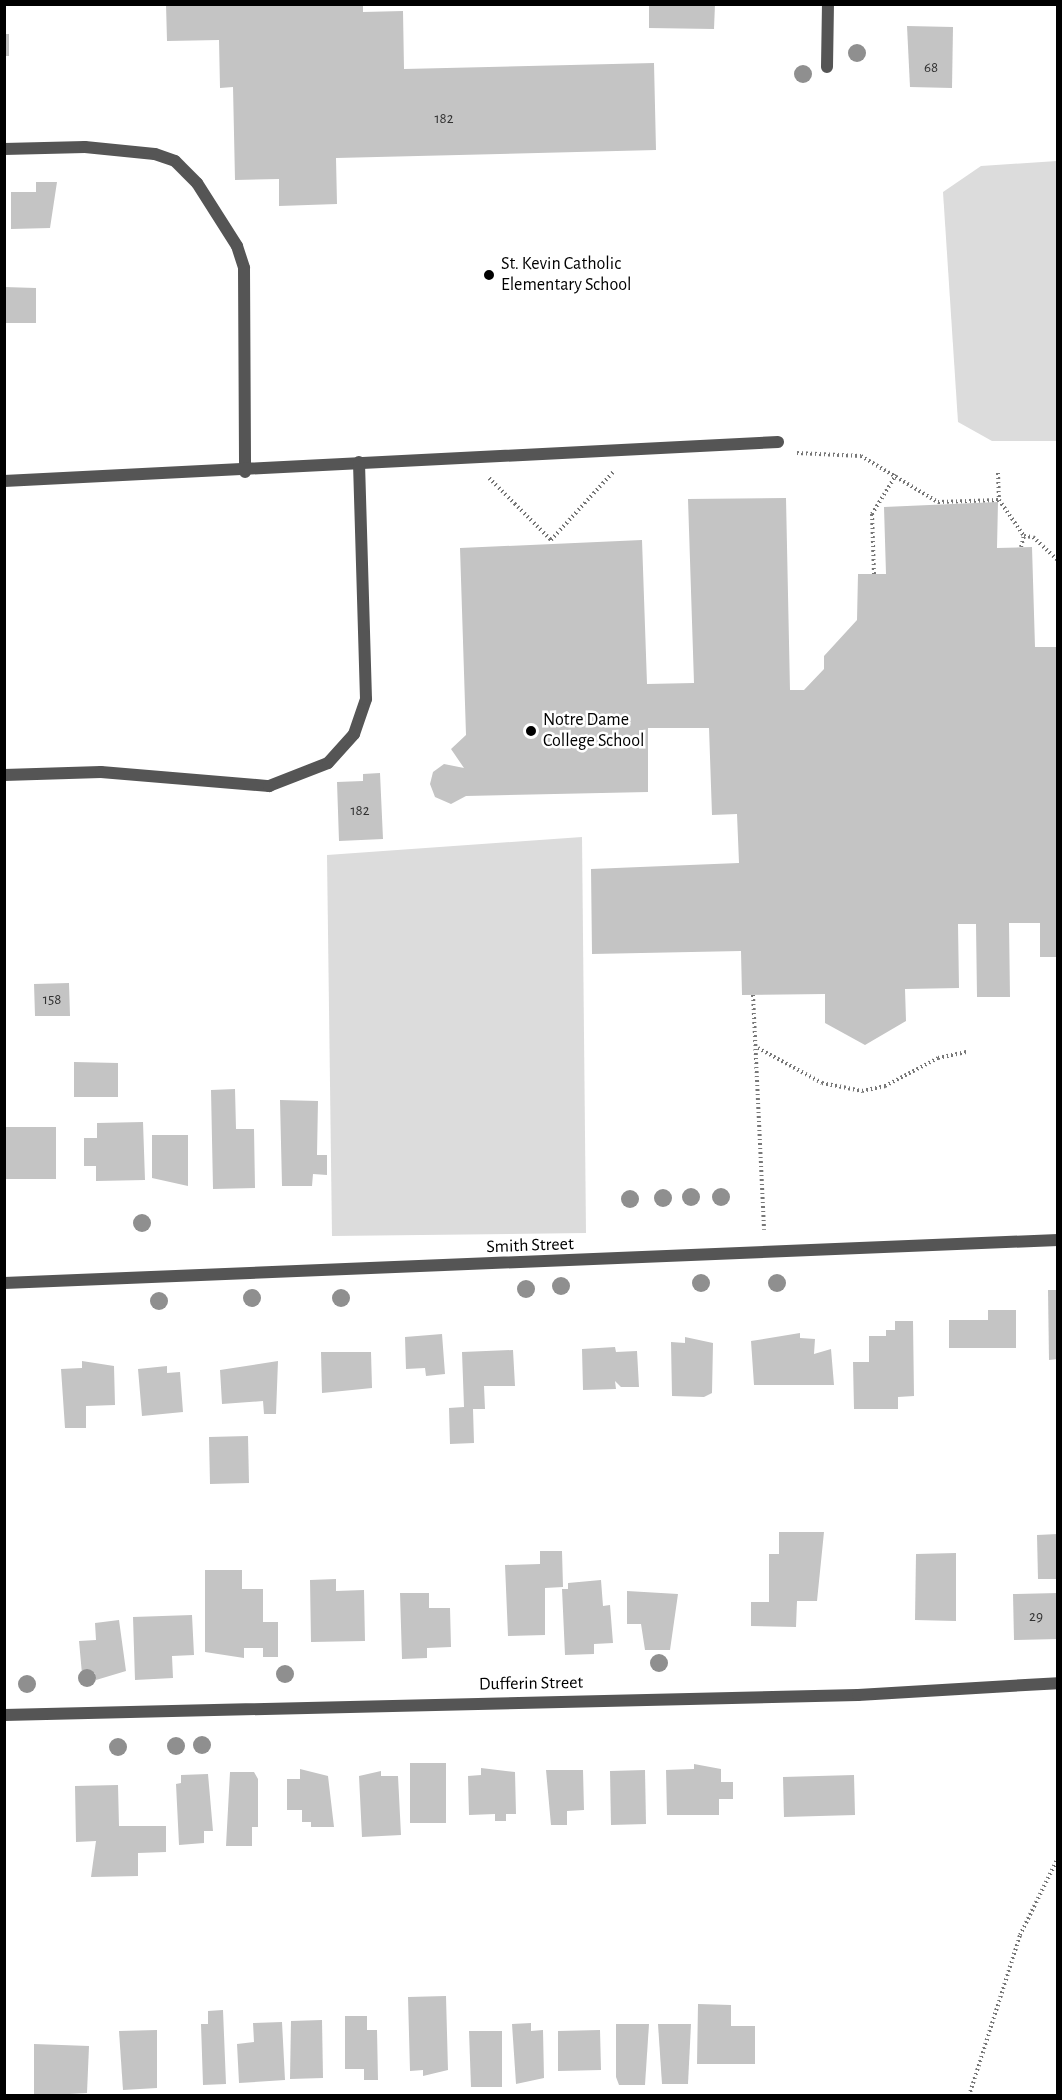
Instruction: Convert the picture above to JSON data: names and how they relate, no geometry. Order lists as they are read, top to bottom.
{
  "streets": {
    "street": ["Smith Street", "Dufferin Street"]
  },
  "places": ["St. Kevin Catholic Elementary School", "Notre Dame College School"],
  "house_numbers": [
    "68",
    "182",
    "182",
    "158",
    "29"
  ]
}
